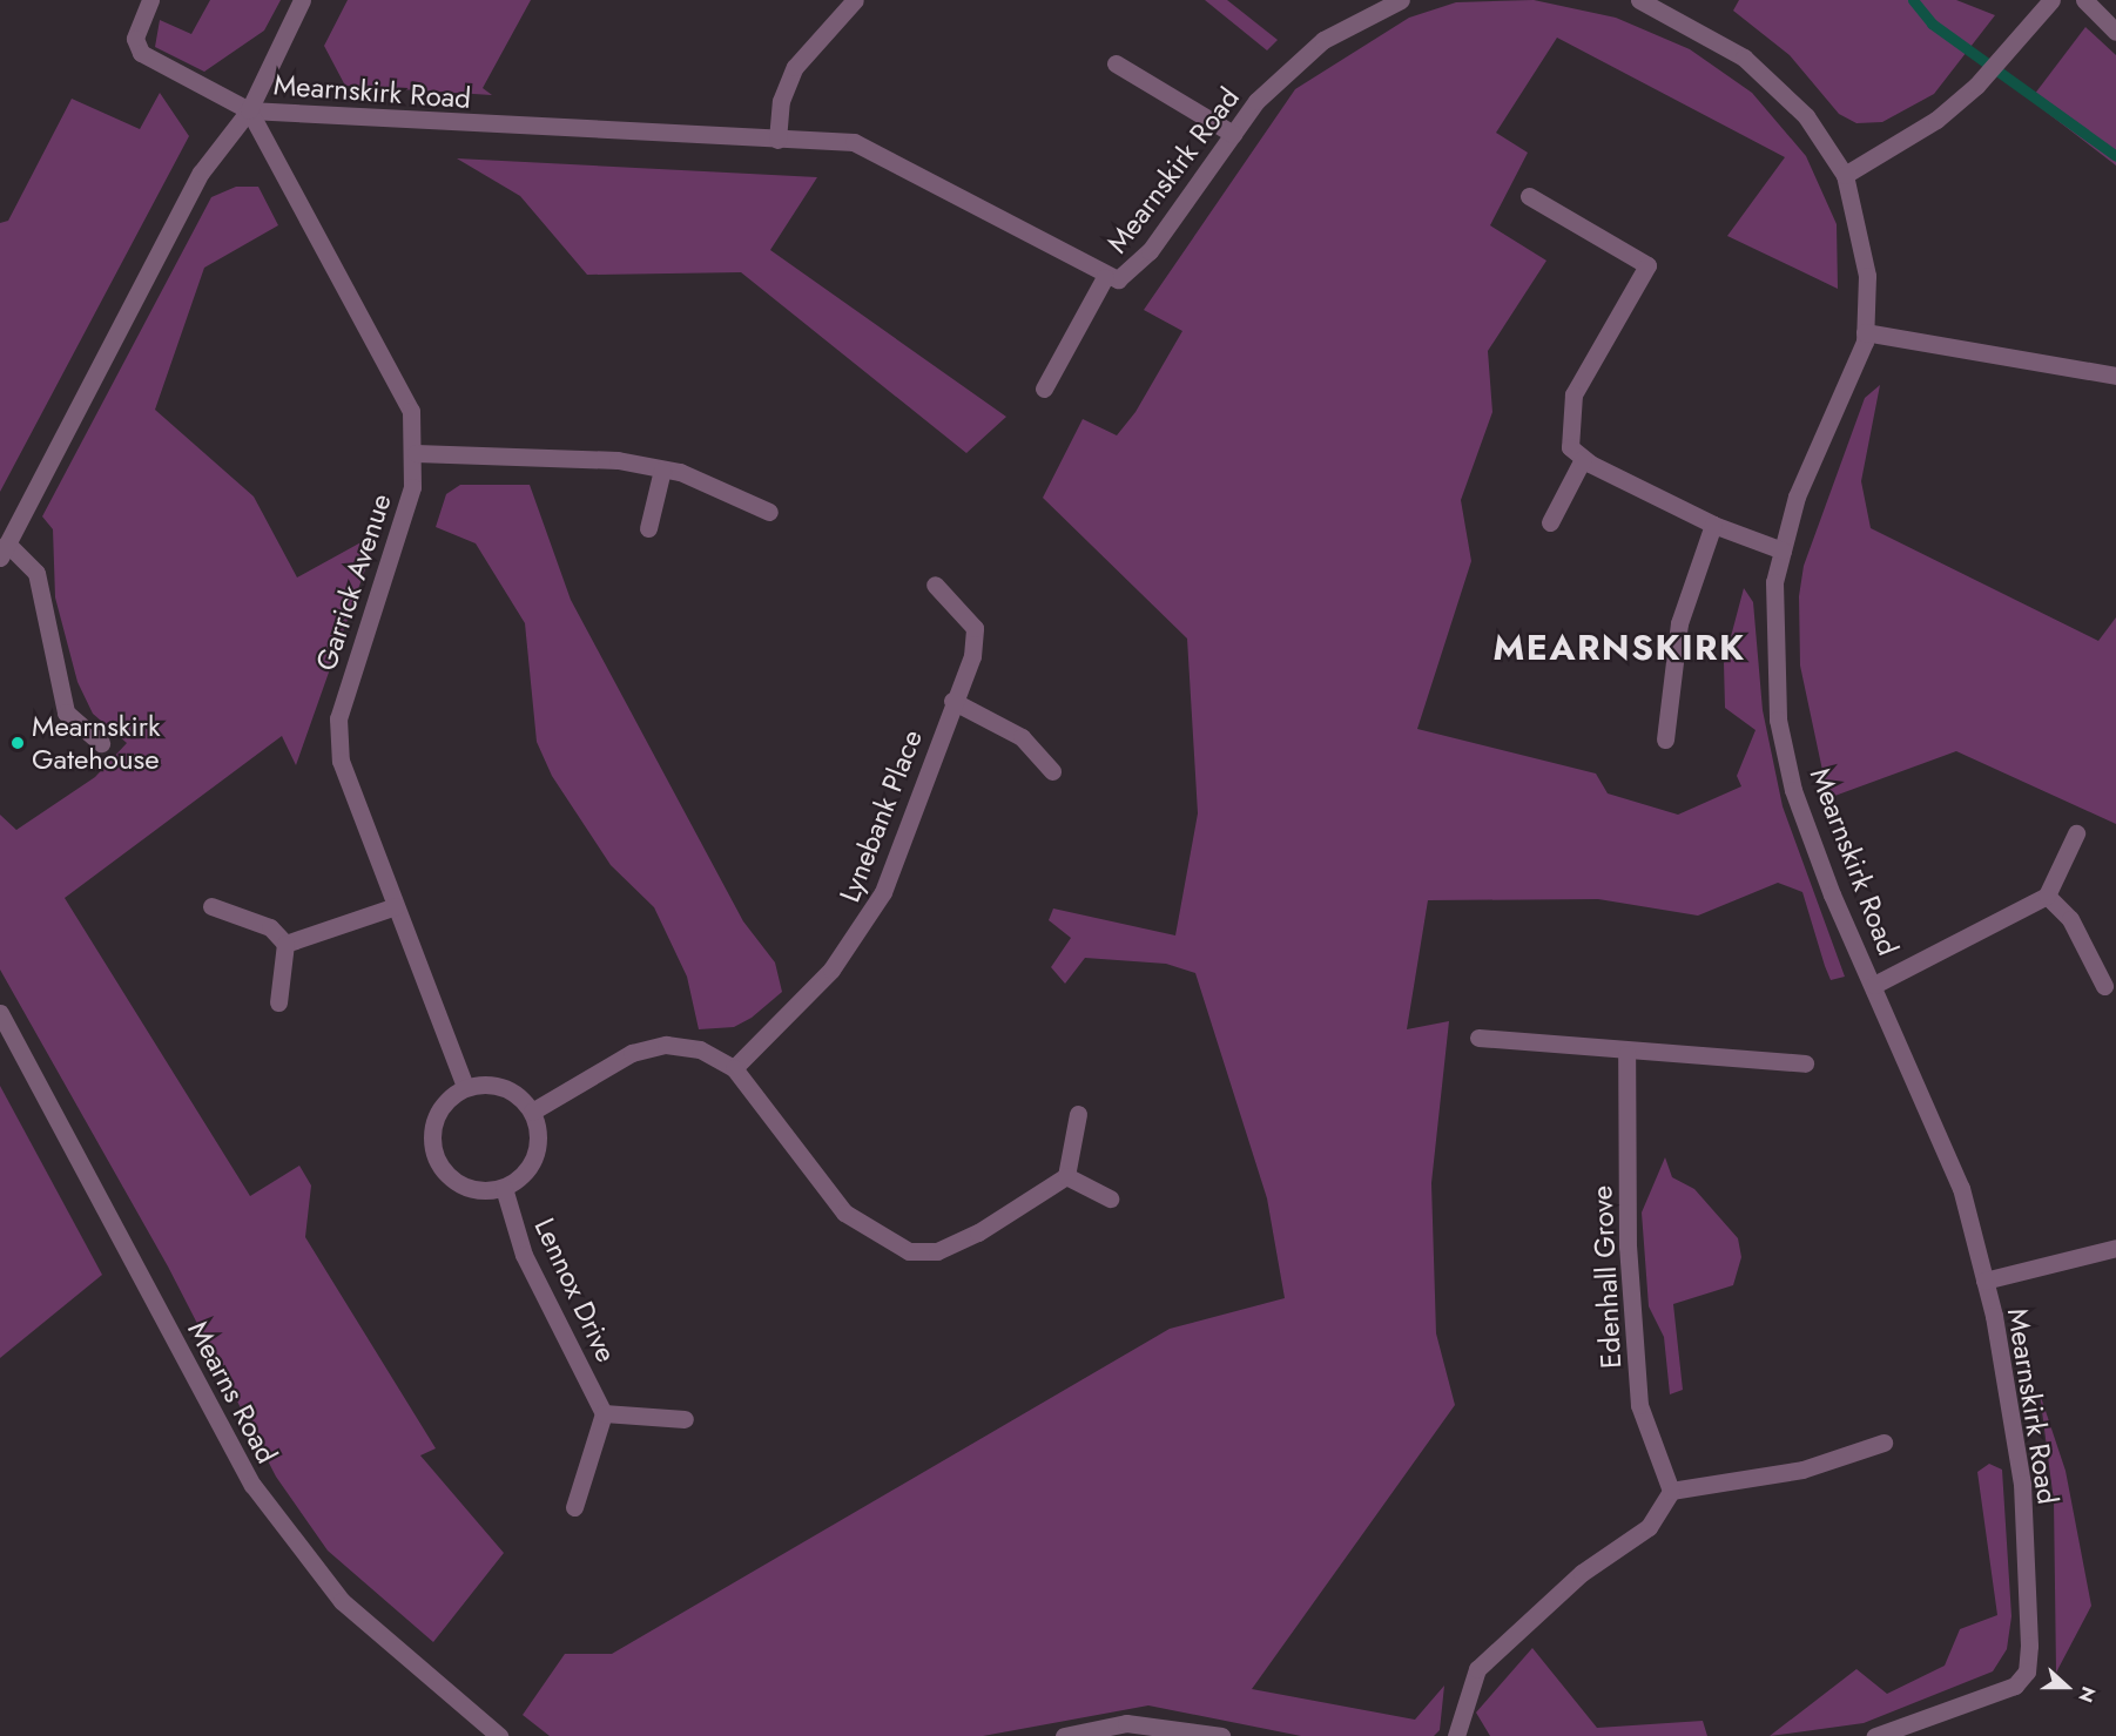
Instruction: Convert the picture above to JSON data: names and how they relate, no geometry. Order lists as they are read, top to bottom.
{
  "streets": {
    "street": [
      "Mearnskirk Road",
      "Garrick Avenue",
      "Lynebank Place",
      "Edenhall Grove",
      "Lennox Drive",
      "Mearns Road"
    ]
  },
  "crossings": [
    ["Mearnskirk Road", "Garrick Avenue"],
    ["Garrick Avenue", "Lennox Drive"]
  ],
  "districts": ["MEARNSKIRK"],
  "places": ["Mearnskirk Gatehouse"],
  "north": "right"
}
